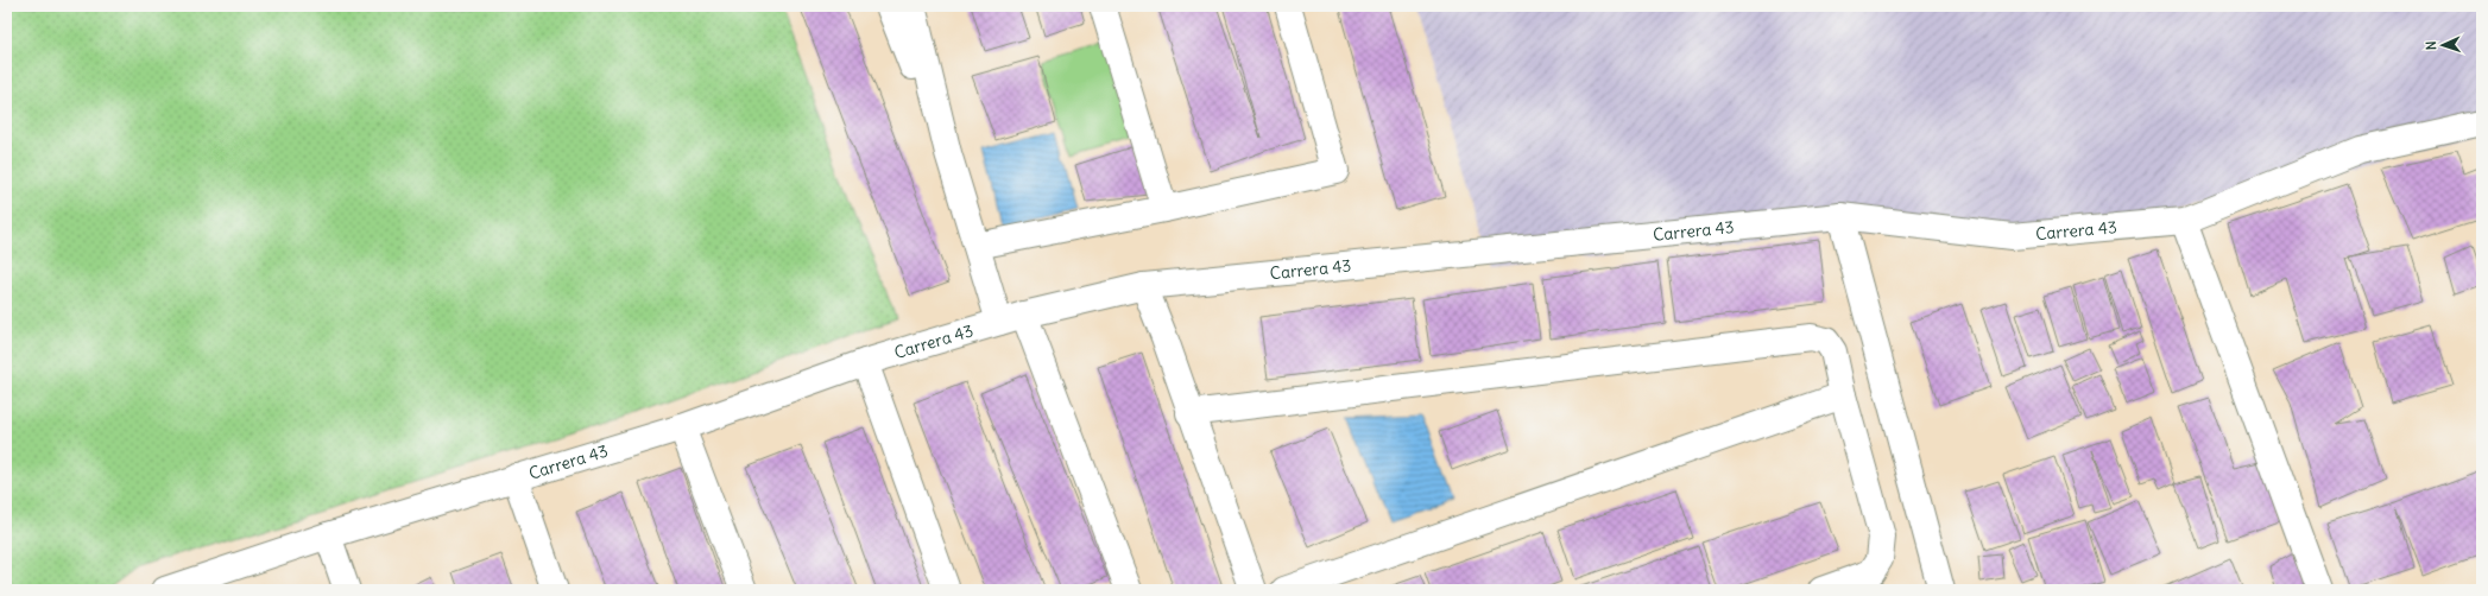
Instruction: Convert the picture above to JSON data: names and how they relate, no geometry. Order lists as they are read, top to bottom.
{
  "streets": {
    "street": ["Carrera 43"]
  },
  "north": "left"
}
